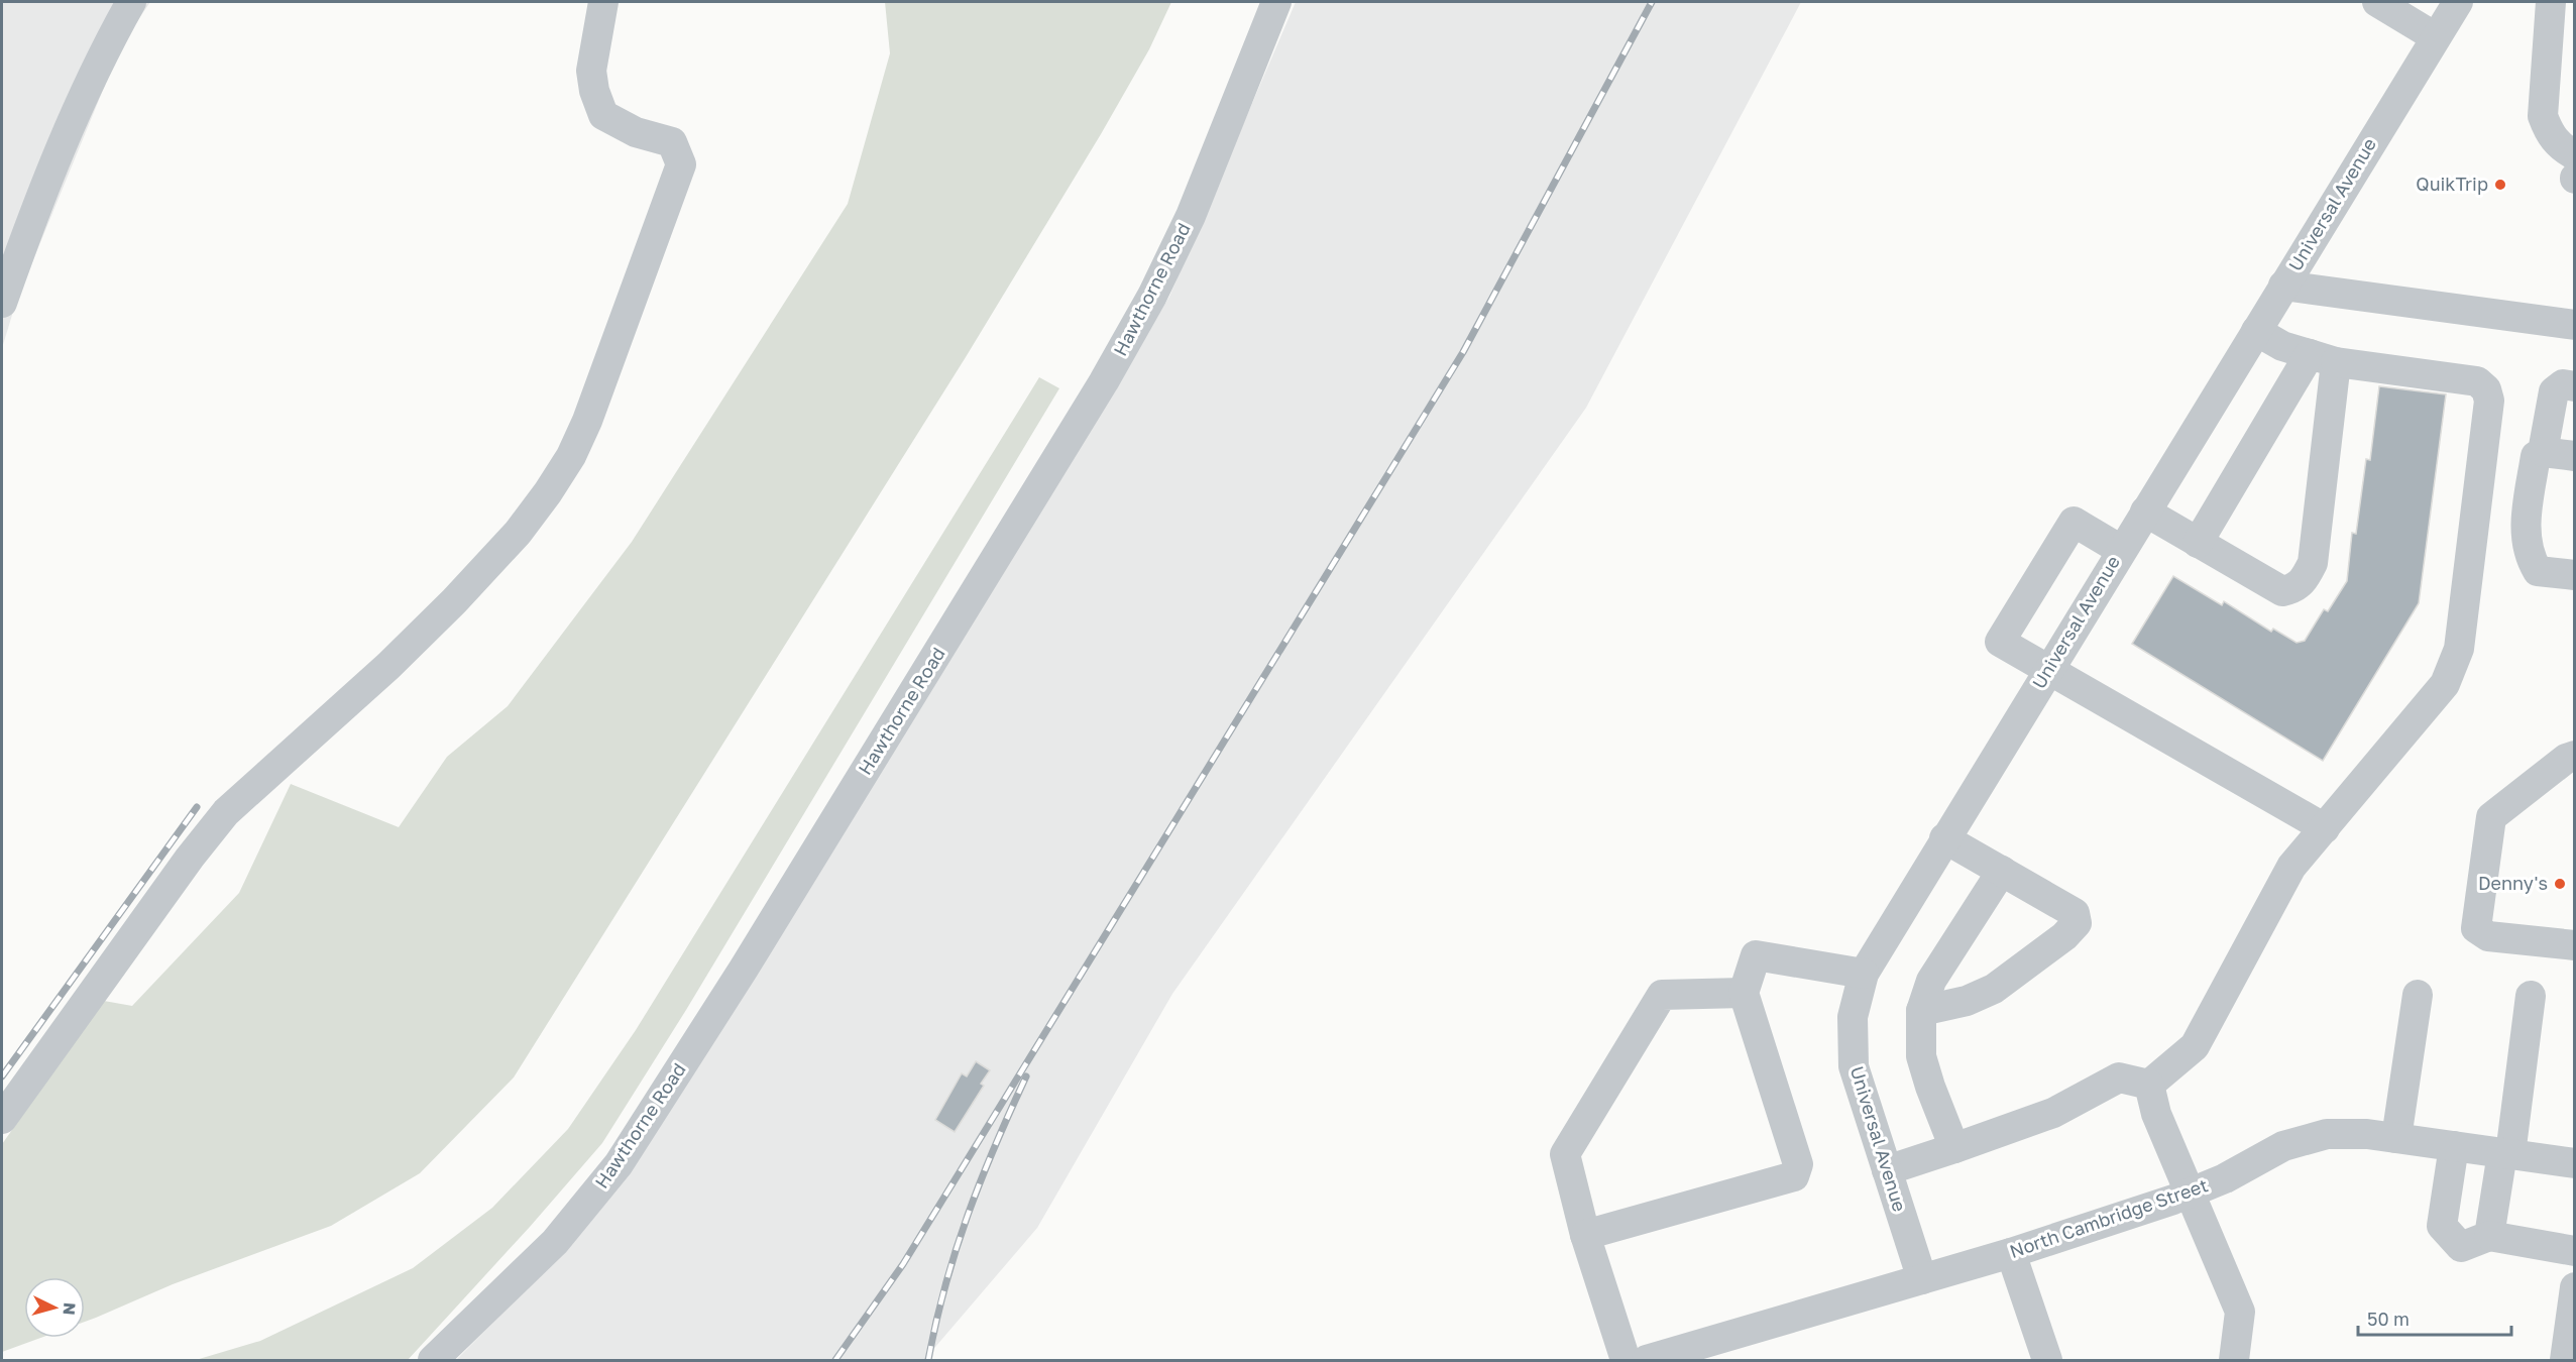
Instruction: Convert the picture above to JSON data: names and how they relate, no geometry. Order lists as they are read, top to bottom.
{
  "streets": {
    "street": ["Universal Avenue", "Hawthorne Road", "North Cambridge Street"]
  },
  "crossings": [
    ["Universal Avenue", "North Cambridge Street"]
  ],
  "places": ["QuikTrip", "Denny's"],
  "scale_bar": "50 m",
  "north": "right"
}
